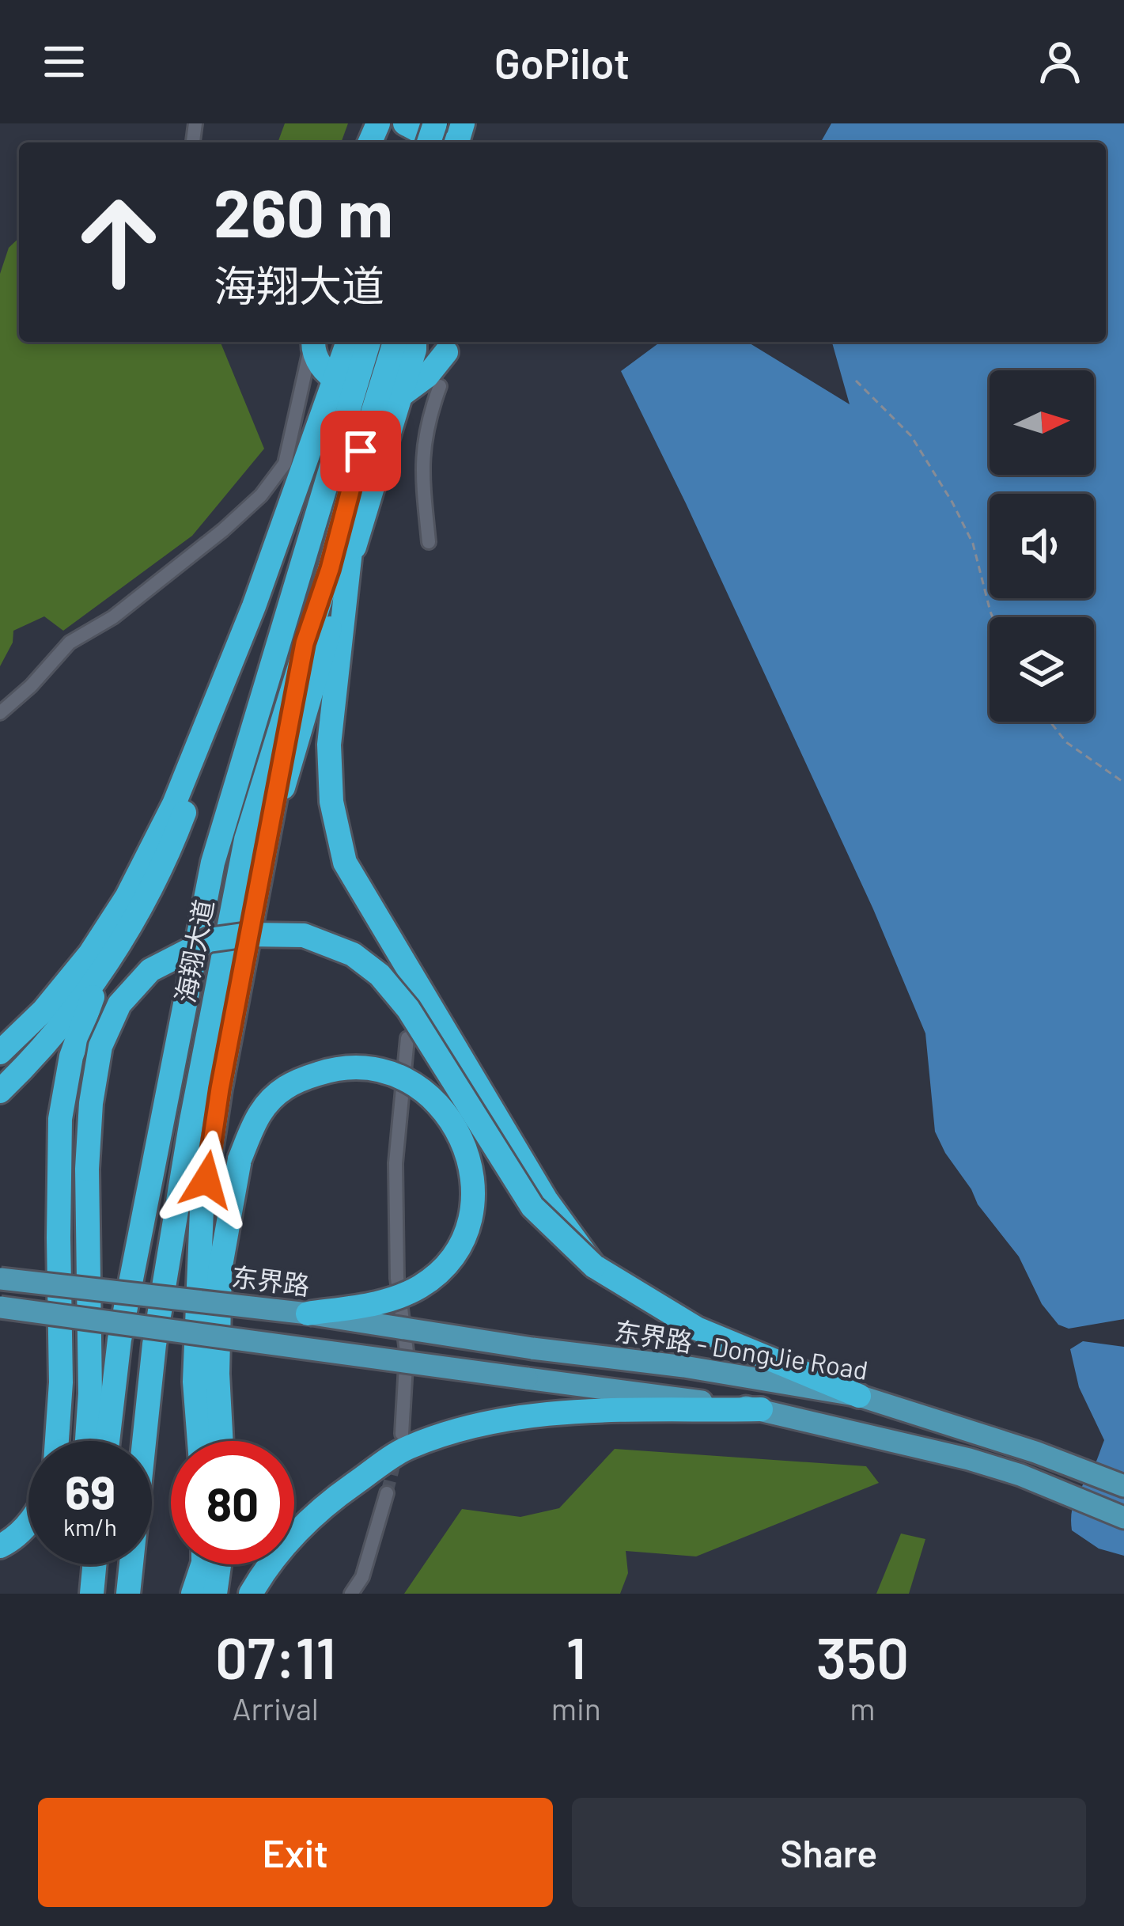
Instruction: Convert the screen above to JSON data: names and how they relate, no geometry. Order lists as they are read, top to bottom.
{
  "streets": {
    "highway": ["海翔大道"],
    "main road": ["东界路", "东界路 - DongJie Road"]
  },
  "crossings": [
    ["东界路", "东界路 - DongJie Road"]
  ],
  "north": "right",
  "page": {
    "header": "GoPilot",
    "turn": ["260 m", "海翔大道"],
    "speed": "69 km/h",
    "limit": "80",
    "eta": [
      "07:11",
      "Arrival",
      "1",
      "min",
      "350",
      "m"
    ],
    "buttons": ["Exit", "Share"]
  }
}
